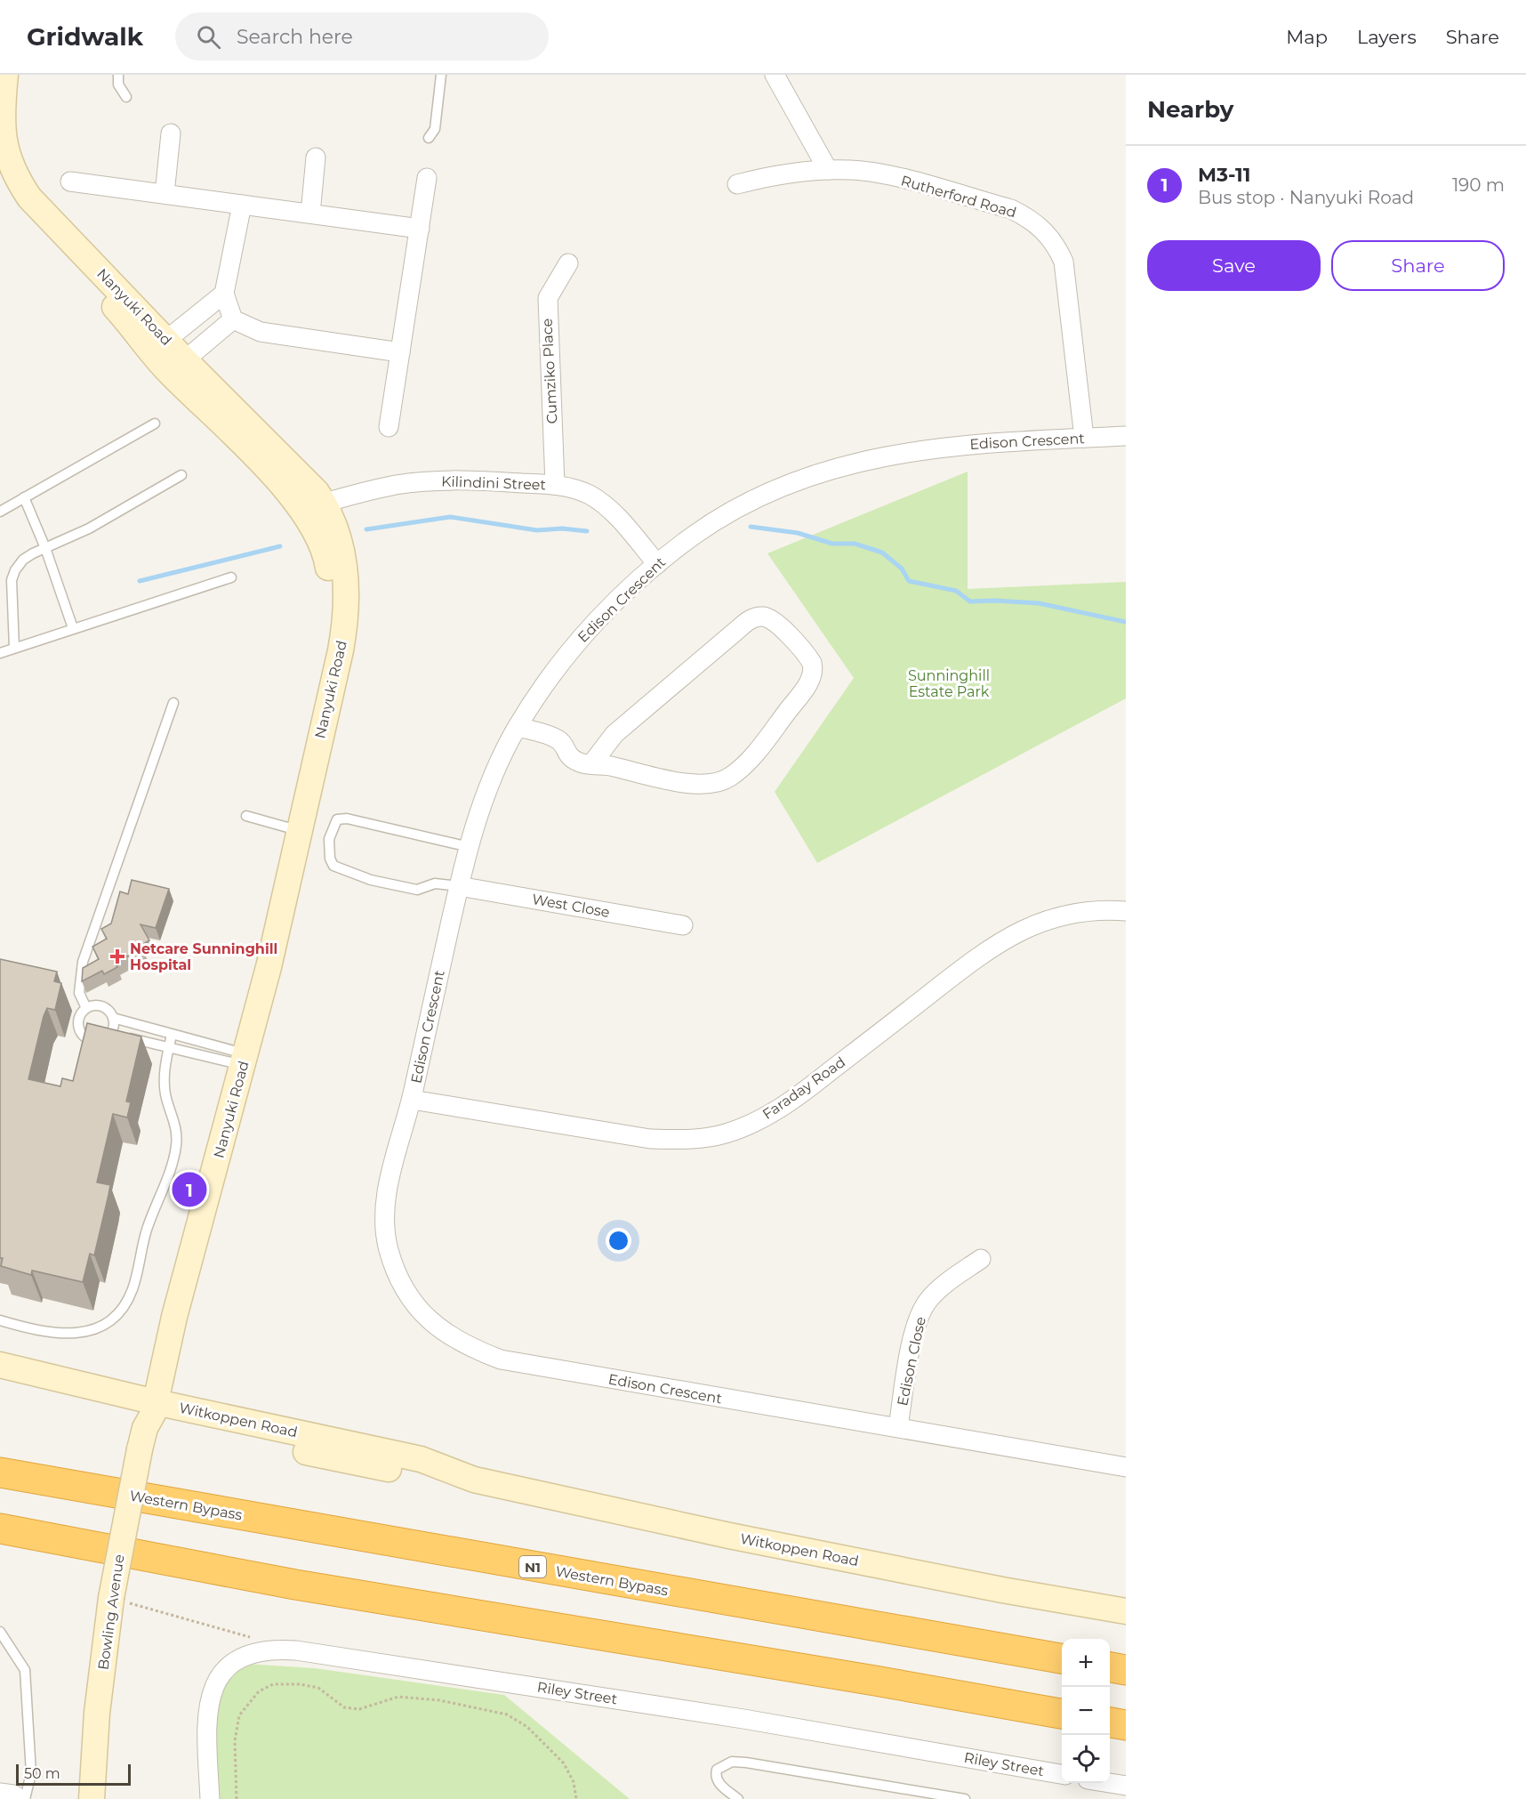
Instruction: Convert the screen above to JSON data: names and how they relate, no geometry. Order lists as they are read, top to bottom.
{
  "streets": {
    "highway": ["Western Bypass", "N1"],
    "main road": ["Nanyuki Road", "Witkoppen Road", "Bowling Avenue"],
    "street": [
      "Rutherford Road",
      "Cumziko Place",
      "Edison Crescent",
      "Kilindini Street",
      "West Close",
      "Faraday Road",
      "Edison Close",
      "Riley Street"
    ]
  },
  "crossings": [
    ["Rutherford Road", "Edison Crescent"],
    ["Nanyuki Road", "Kilindini Street"],
    ["Nanyuki Road", "Witkoppen Road"],
    ["Nanyuki Road", "Bowling Avenue"],
    ["Cumziko Place", "Kilindini Street"],
    ["Edison Crescent", "Kilindini Street"],
    ["Edison Crescent", "West Close"],
    ["Edison Crescent", "Faraday Road"],
    ["Edison Crescent", "Edison Close"],
    ["Witkoppen Road", "Bowling Avenue"]
  ],
  "parks": ["Sunninghill Estate Park"],
  "places": {
    "health": ["Netcare Sunninghill Hospital"]
  },
  "scale_bar": "50 m",
  "page": {
    "header": "Gridwalk",
    "search": "Search here",
    "nav": ["Map", "Layers", "Share"],
    "heading": "Nearby",
    "list": [
      {
        "mark": "1",
        "name": "M3-11",
        "note": "Bus stop · Nanyuki Road",
        "value": "190 m"
      }
    ],
    "buttons": ["Save", "Share"],
    "pins": "1",
    "map_buttons": ["+", "−"],
    "scale": "50 m"
  }
}
